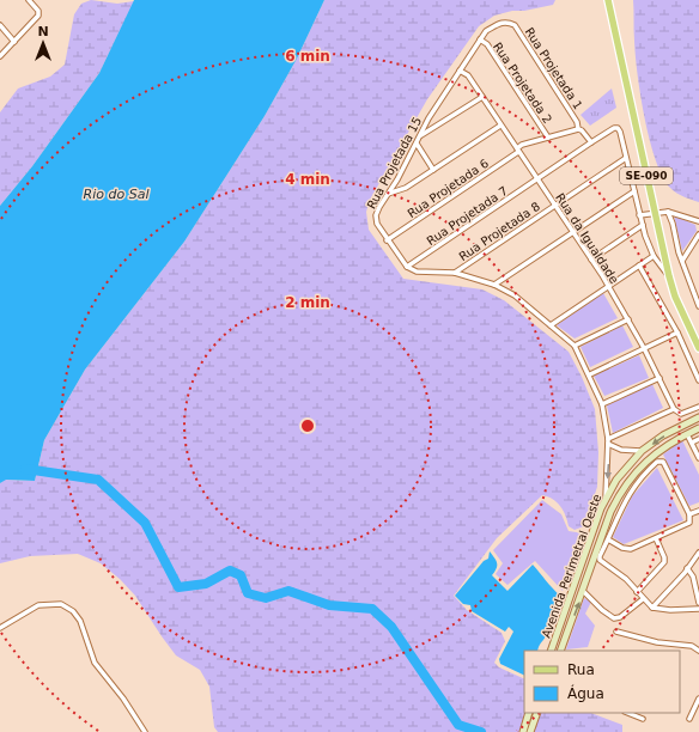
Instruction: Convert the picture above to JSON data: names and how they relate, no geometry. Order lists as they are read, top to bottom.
{
  "streets": {
    "main road": ["SE-090", "Avenida Perimetral Oeste"],
    "street": [
      "Rua Projetada 1",
      "Rua Projetada 2",
      "Rua Projetada 15",
      "Rua Projetada 6",
      "Rua Projetada 7",
      "Rua Projetada 8",
      "Rua da Igualdade"
    ]
  },
  "crossings": [
    ["Rua Projetada 1", "Rua Projetada 15"],
    ["Rua Projetada 2", "Rua Projetada 15"],
    ["Rua Projetada 15", "Rua Projetada 6"],
    ["Rua Projetada 15", "Rua Projetada 7"],
    ["Rua Projetada 15", "Rua da Igualdade"],
    ["Rua Projetada 6", "Rua da Igualdade"],
    ["Rua Projetada 7", "Rua Projetada 8"],
    ["Rua Projetada 7", "Rua da Igualdade"],
    ["Rua Projetada 8", "Rua da Igualdade"]
  ],
  "water": ["Rio do Sal"],
  "legend": ["Rua", "Água"],
  "north": "top",
  "rings": ["6 min", "4 min", "2 min"]
}
